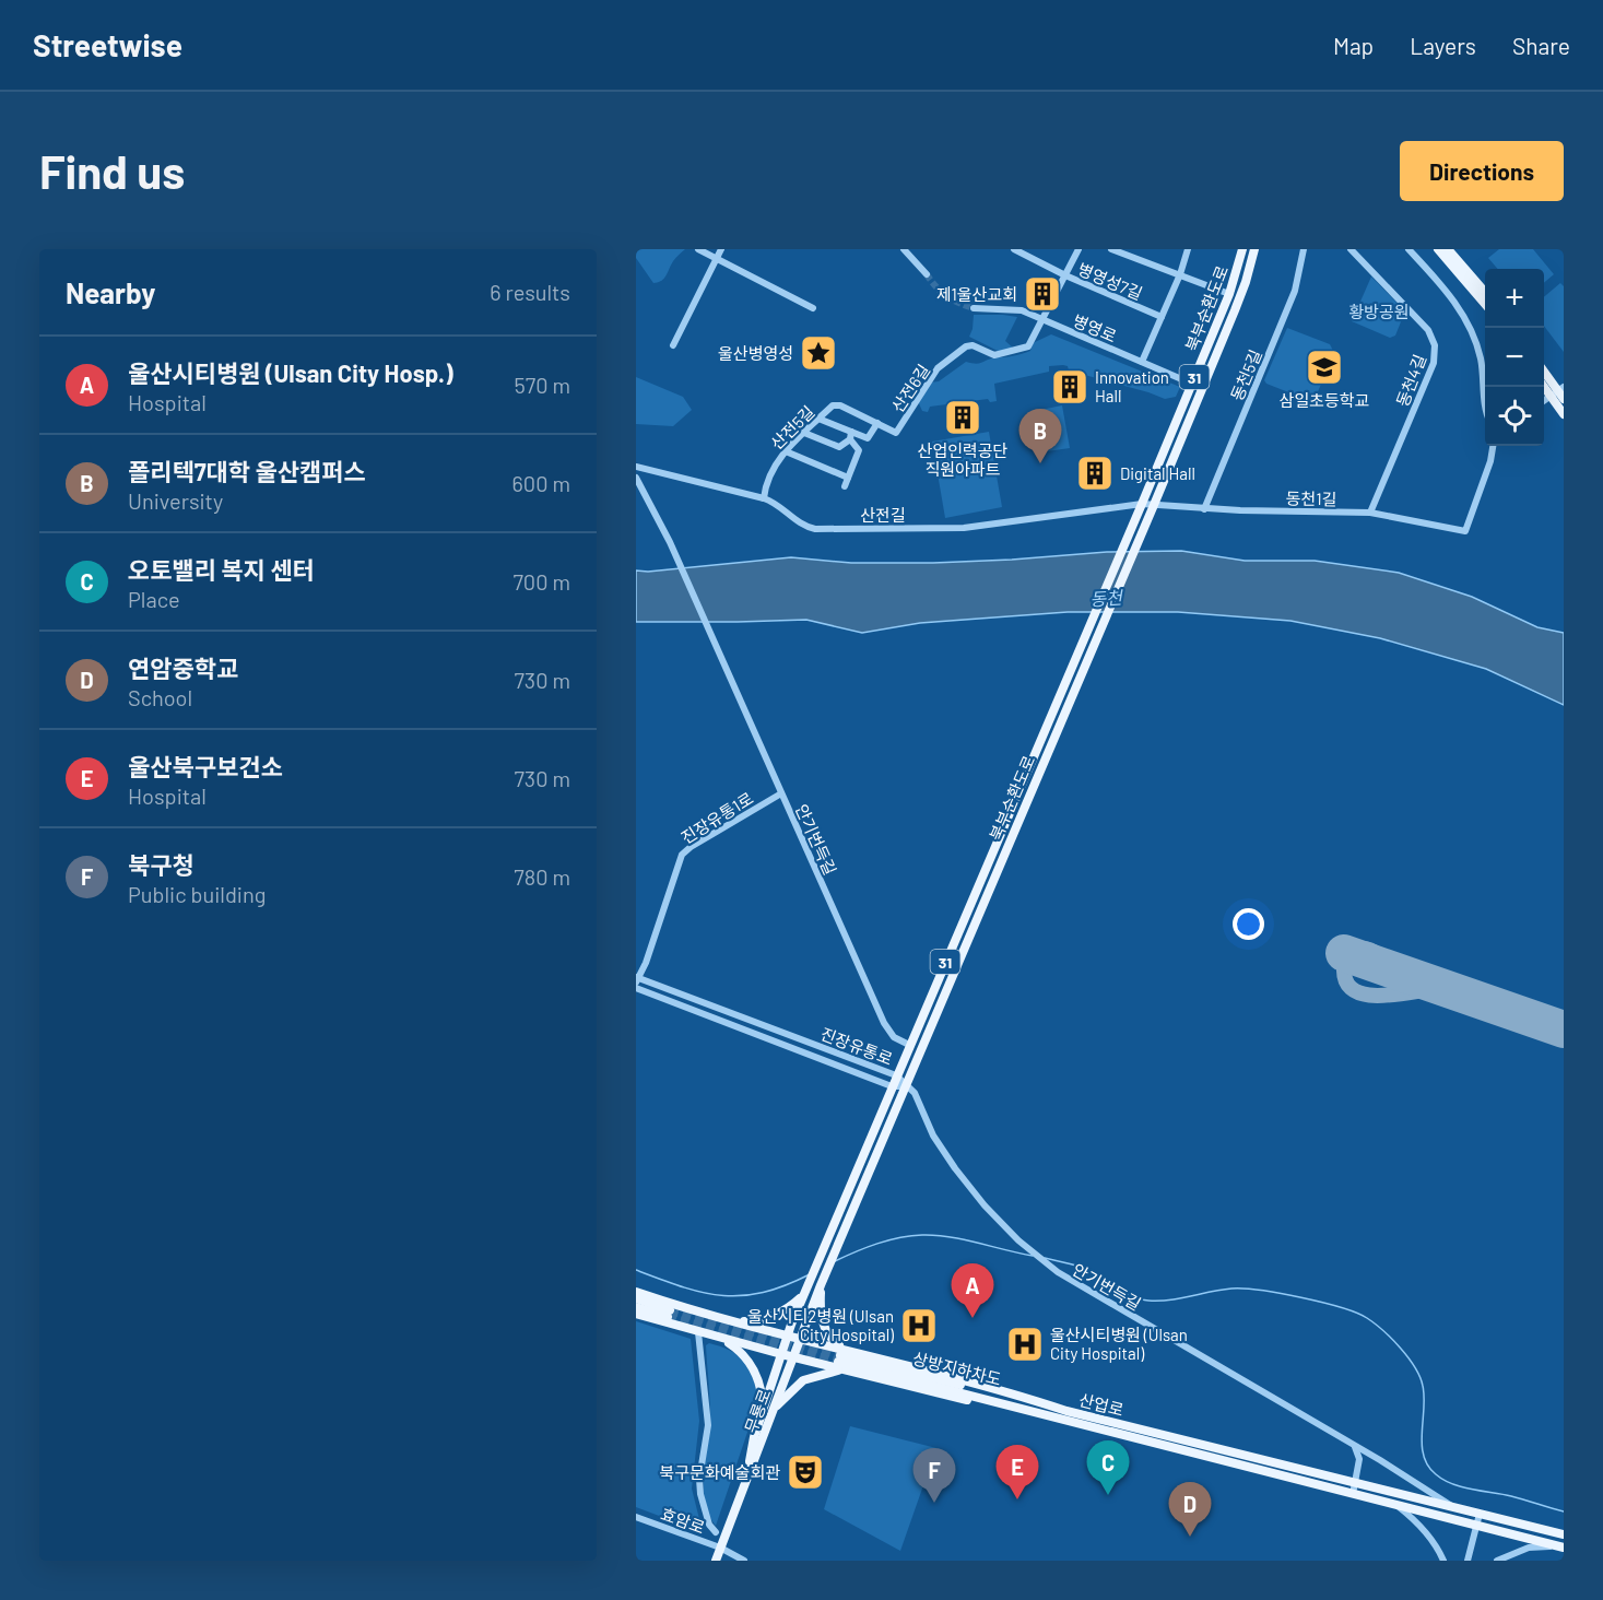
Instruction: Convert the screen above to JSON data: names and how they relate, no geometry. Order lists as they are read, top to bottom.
{
  "streets": {
    "main road": [
      "북부순환도로",
      "31",
      "산업로",
      "무룡로"
    ],
    "street": [
      "병영성7길",
      "병영로",
      "동천5길",
      "동천4길",
      "산전6길",
      "산전5길",
      "동천1길",
      "산전길",
      "진장유통1로",
      "안기번득길",
      "진장유통로",
      "효암로"
    ]
  },
  "crossings": [
    ["북부순환도로", "병영로"],
    ["북부순환도로", "동천1길"],
    ["북부순환도로", "산전길"],
    ["북부순환도로", "안기번득길"],
    ["북부순환도로", "진장유통로"],
    ["북부순환도로", "산업로"],
    ["북부순환도로", "무룡로"],
    ["병영로", "산전6길"],
    ["동천5길", "동천1길"],
    ["동천4길", "동천1길"],
    ["산전6길", "산전5길"],
    ["산전5길", "산전길"],
    ["동천1길", "산전길"],
    ["진장유통1로", "안기번득길"],
    ["진장유통1로", "진장유통로"],
    ["안기번득길", "진장유통로"],
    ["안기번득길", "산업로"],
    ["산업로", "무룡로"],
    ["무룡로", "효암로"]
  ],
  "water": ["동천"],
  "parks": ["황방공원"],
  "places": {
    "building": [
      "제1울산교회",
      "Innovation Hall",
      "산업인력공단 직원아파트",
      "Digital Hall"
    ],
    "place": ["울산병영성"],
    "school or university": ["삼일초등학교"],
    "hospital": ["울산시티2병원 (Ulsan City Hospital)", "울산시티병원 (Ulsan City Hospital)"],
    "theatre": ["북구문화예술회관"]
  },
  "page": {
    "header": "Streetwise",
    "nav": ["Map", "Layers", "Share"],
    "buttons": "Directions",
    "title": "Find us",
    "heading": ["Nearby", "6 results"],
    "map_buttons": ["+", "−"],
    "list": [
      {
        "mark": "A",
        "name": "울산시티병원 (Ulsan City Hosp.)",
        "note": "Hospital",
        "value": "570 m"
      },
      {
        "mark": "B",
        "name": "폴리텍7대학 울산캠퍼스",
        "note": "University",
        "value": "600 m"
      },
      {
        "mark": "C",
        "name": "오토밸리 복지 센터",
        "note": "Place",
        "value": "700 m"
      },
      {
        "mark": "D",
        "name": "연암중학교",
        "note": "School",
        "value": "730 m"
      },
      {
        "mark": "E",
        "name": "울산북구보건소",
        "note": "Hospital",
        "value": "730 m"
      },
      {
        "mark": "F",
        "name": "북구청",
        "note": "Public building",
        "value": "780 m"
      }
    ],
    "pins": [
      "B",
      "A",
      "C",
      "E",
      "F",
      "D"
    ]
  }
}
